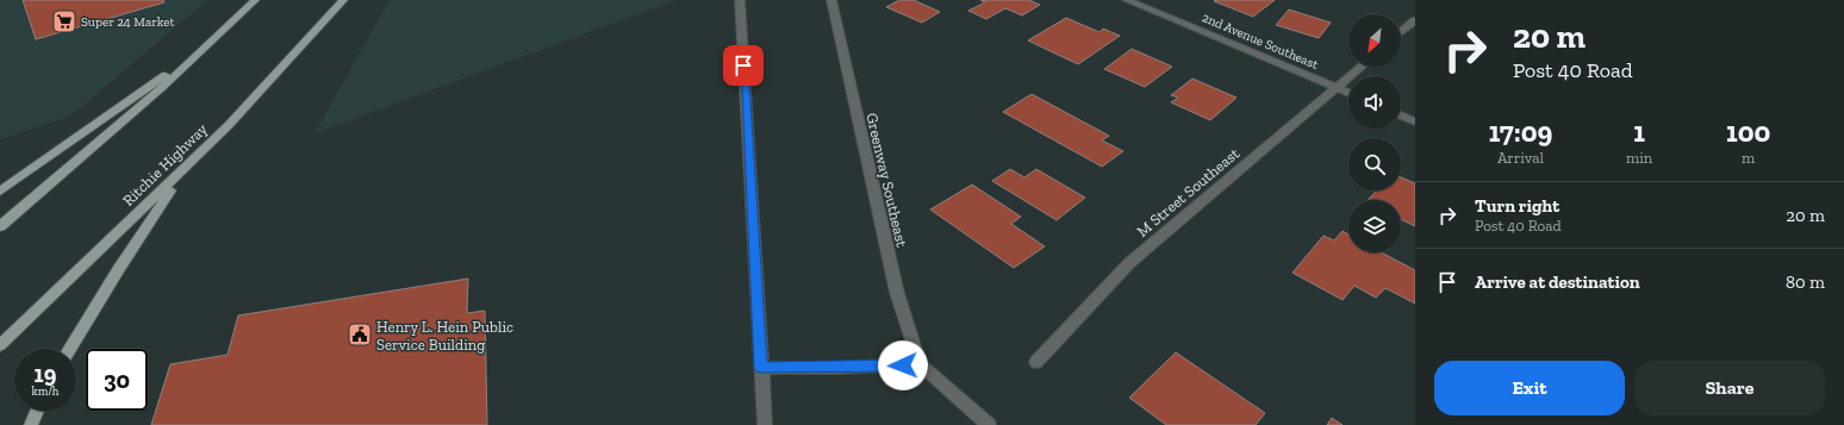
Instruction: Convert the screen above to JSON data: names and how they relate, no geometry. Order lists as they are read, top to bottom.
{
  "streets": {
    "main road": ["Ritchie Highway"],
    "street": ["2nd Avenue Southeast", "Greenway Southeast", "M Street Southeast"]
  },
  "crossings": [
    ["2nd Avenue Southeast", "M Street Southeast"]
  ],
  "places": {
    "supermarket": ["Super 24 Market"],
    "public building": ["Henry L. Hein Public Service Building"]
  },
  "north": "bottom left",
  "page": {
    "turn": ["20 m", "Post 40 Road"],
    "eta": [
      "17:09",
      "Arrival",
      "1",
      "min",
      "100",
      "m"
    ],
    "list": [
      {
        "name": "Turn right",
        "note": "Post 40 Road",
        "value": "20 m"
      },
      {
        "name": "Arrive at destination",
        "value": "80 m"
      }
    ],
    "speed": "19 km/h",
    "limit": "30",
    "buttons": ["Exit", "Share"]
  }
}
